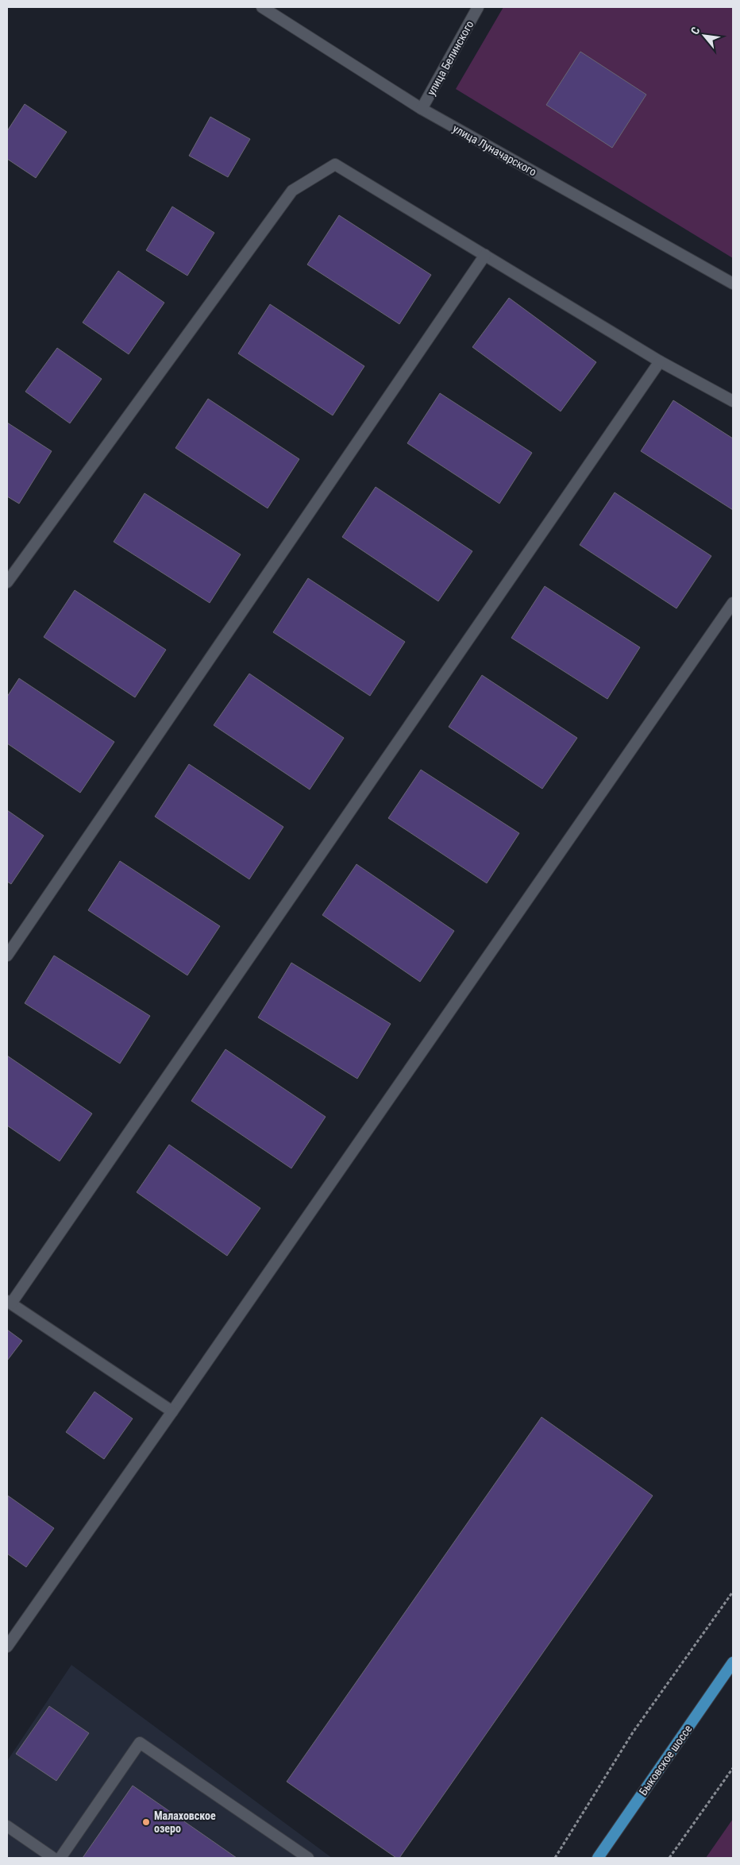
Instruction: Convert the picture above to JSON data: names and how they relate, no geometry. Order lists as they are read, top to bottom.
{
  "streets": {
    "main road": ["Быковское шоссе"],
    "street": ["улица Белинского", "улица Луначарского"]
  },
  "crossings": [
    ["улица Белинского", "улица Луначарского"]
  ],
  "places": ["Малаховское озеро"],
  "north": "top left"
}
